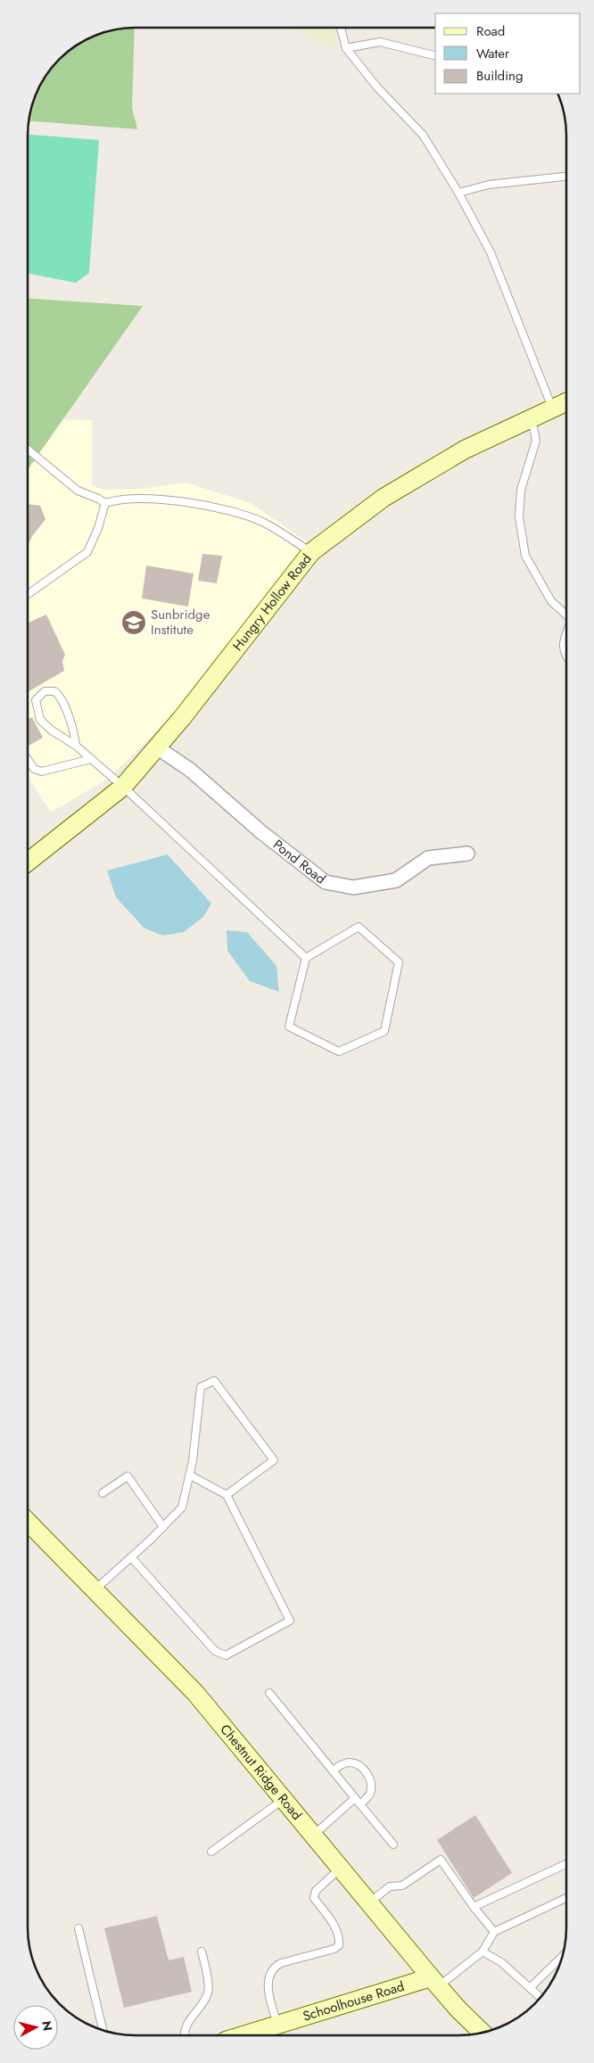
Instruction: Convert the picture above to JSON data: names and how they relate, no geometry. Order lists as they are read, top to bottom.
{
  "streets": {
    "street": [
      "Hungry Hollow Road",
      "Pond Road",
      "Chestnut Ridge Road",
      "Schoolhouse Road"
    ]
  },
  "crossings": [
    ["Hungry Hollow Road", "Pond Road"],
    ["Chestnut Ridge Road", "Schoolhouse Road"]
  ],
  "places": {
    "school or university": ["Sunbridge Institute"]
  },
  "legend": ["Road", "Water", "Building"],
  "north": "right"
}
